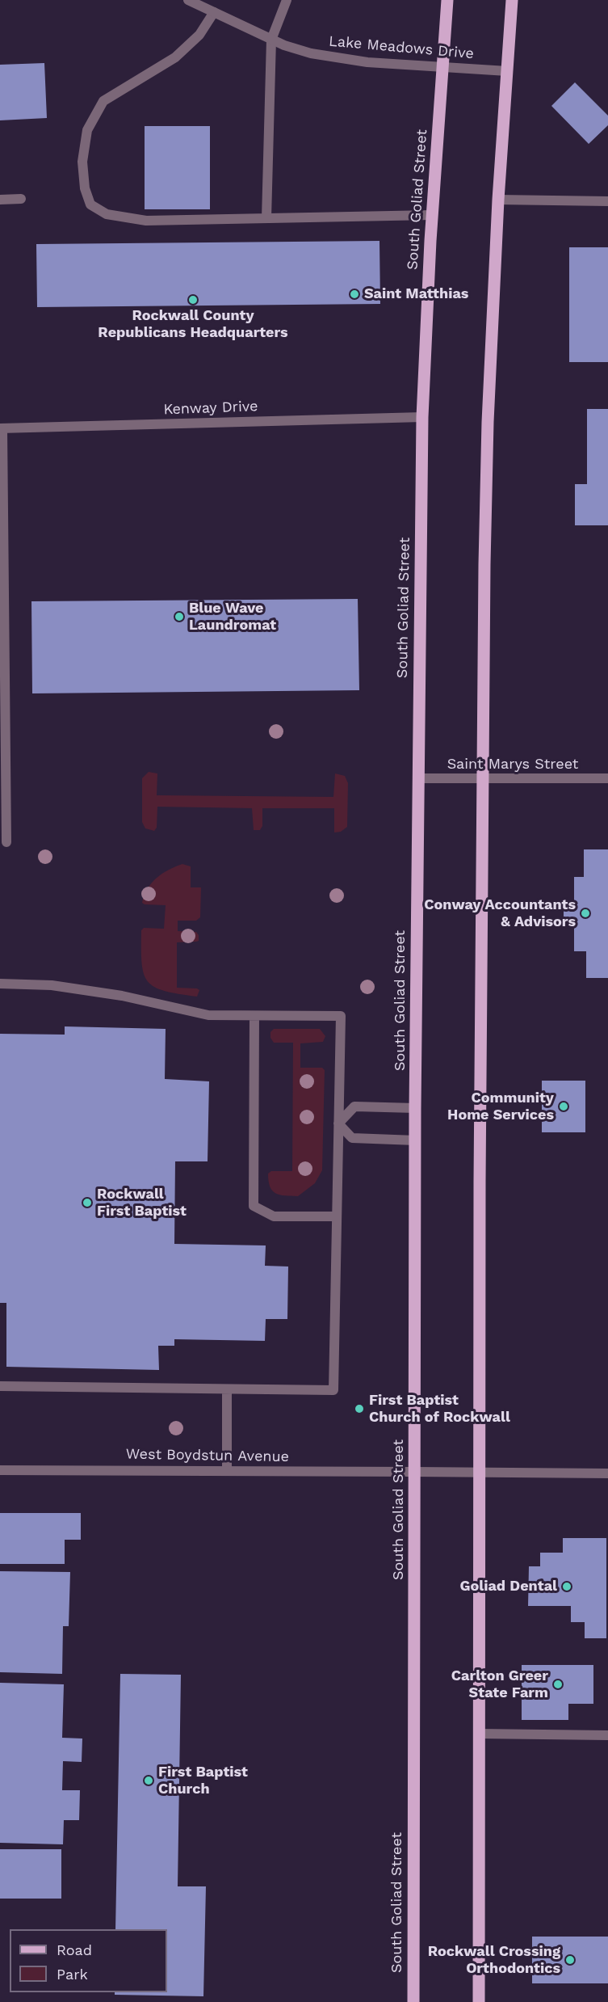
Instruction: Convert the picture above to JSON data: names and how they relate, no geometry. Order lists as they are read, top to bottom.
{
  "streets": {
    "main road": ["South Goliad Street"],
    "street": [
      "Lake Meadows Drive",
      "Kenway Drive",
      "Saint Marys Street",
      "West Boydstun Avenue"
    ]
  },
  "crossings": [
    ["Lake Meadows Drive", "South Goliad Street"],
    ["South Goliad Street", "Kenway Drive"],
    ["South Goliad Street", "Saint Marys Street"],
    ["South Goliad Street", "West Boydstun Avenue"]
  ],
  "places": [
    "Saint Matthias",
    "Rockwall County Republicans Headquarters",
    "Blue Wave Laundromat",
    "Conway Accountants & Advisors",
    "Community Home Services",
    "Rockwall First Baptist",
    "First Baptist Church of Rockwall",
    "Goliad Dental",
    "Carlton Greer State Farm",
    "First Baptist Church",
    "Rockwall Crossing Orthodontics"
  ],
  "legend": ["Road", "Park"]
}
